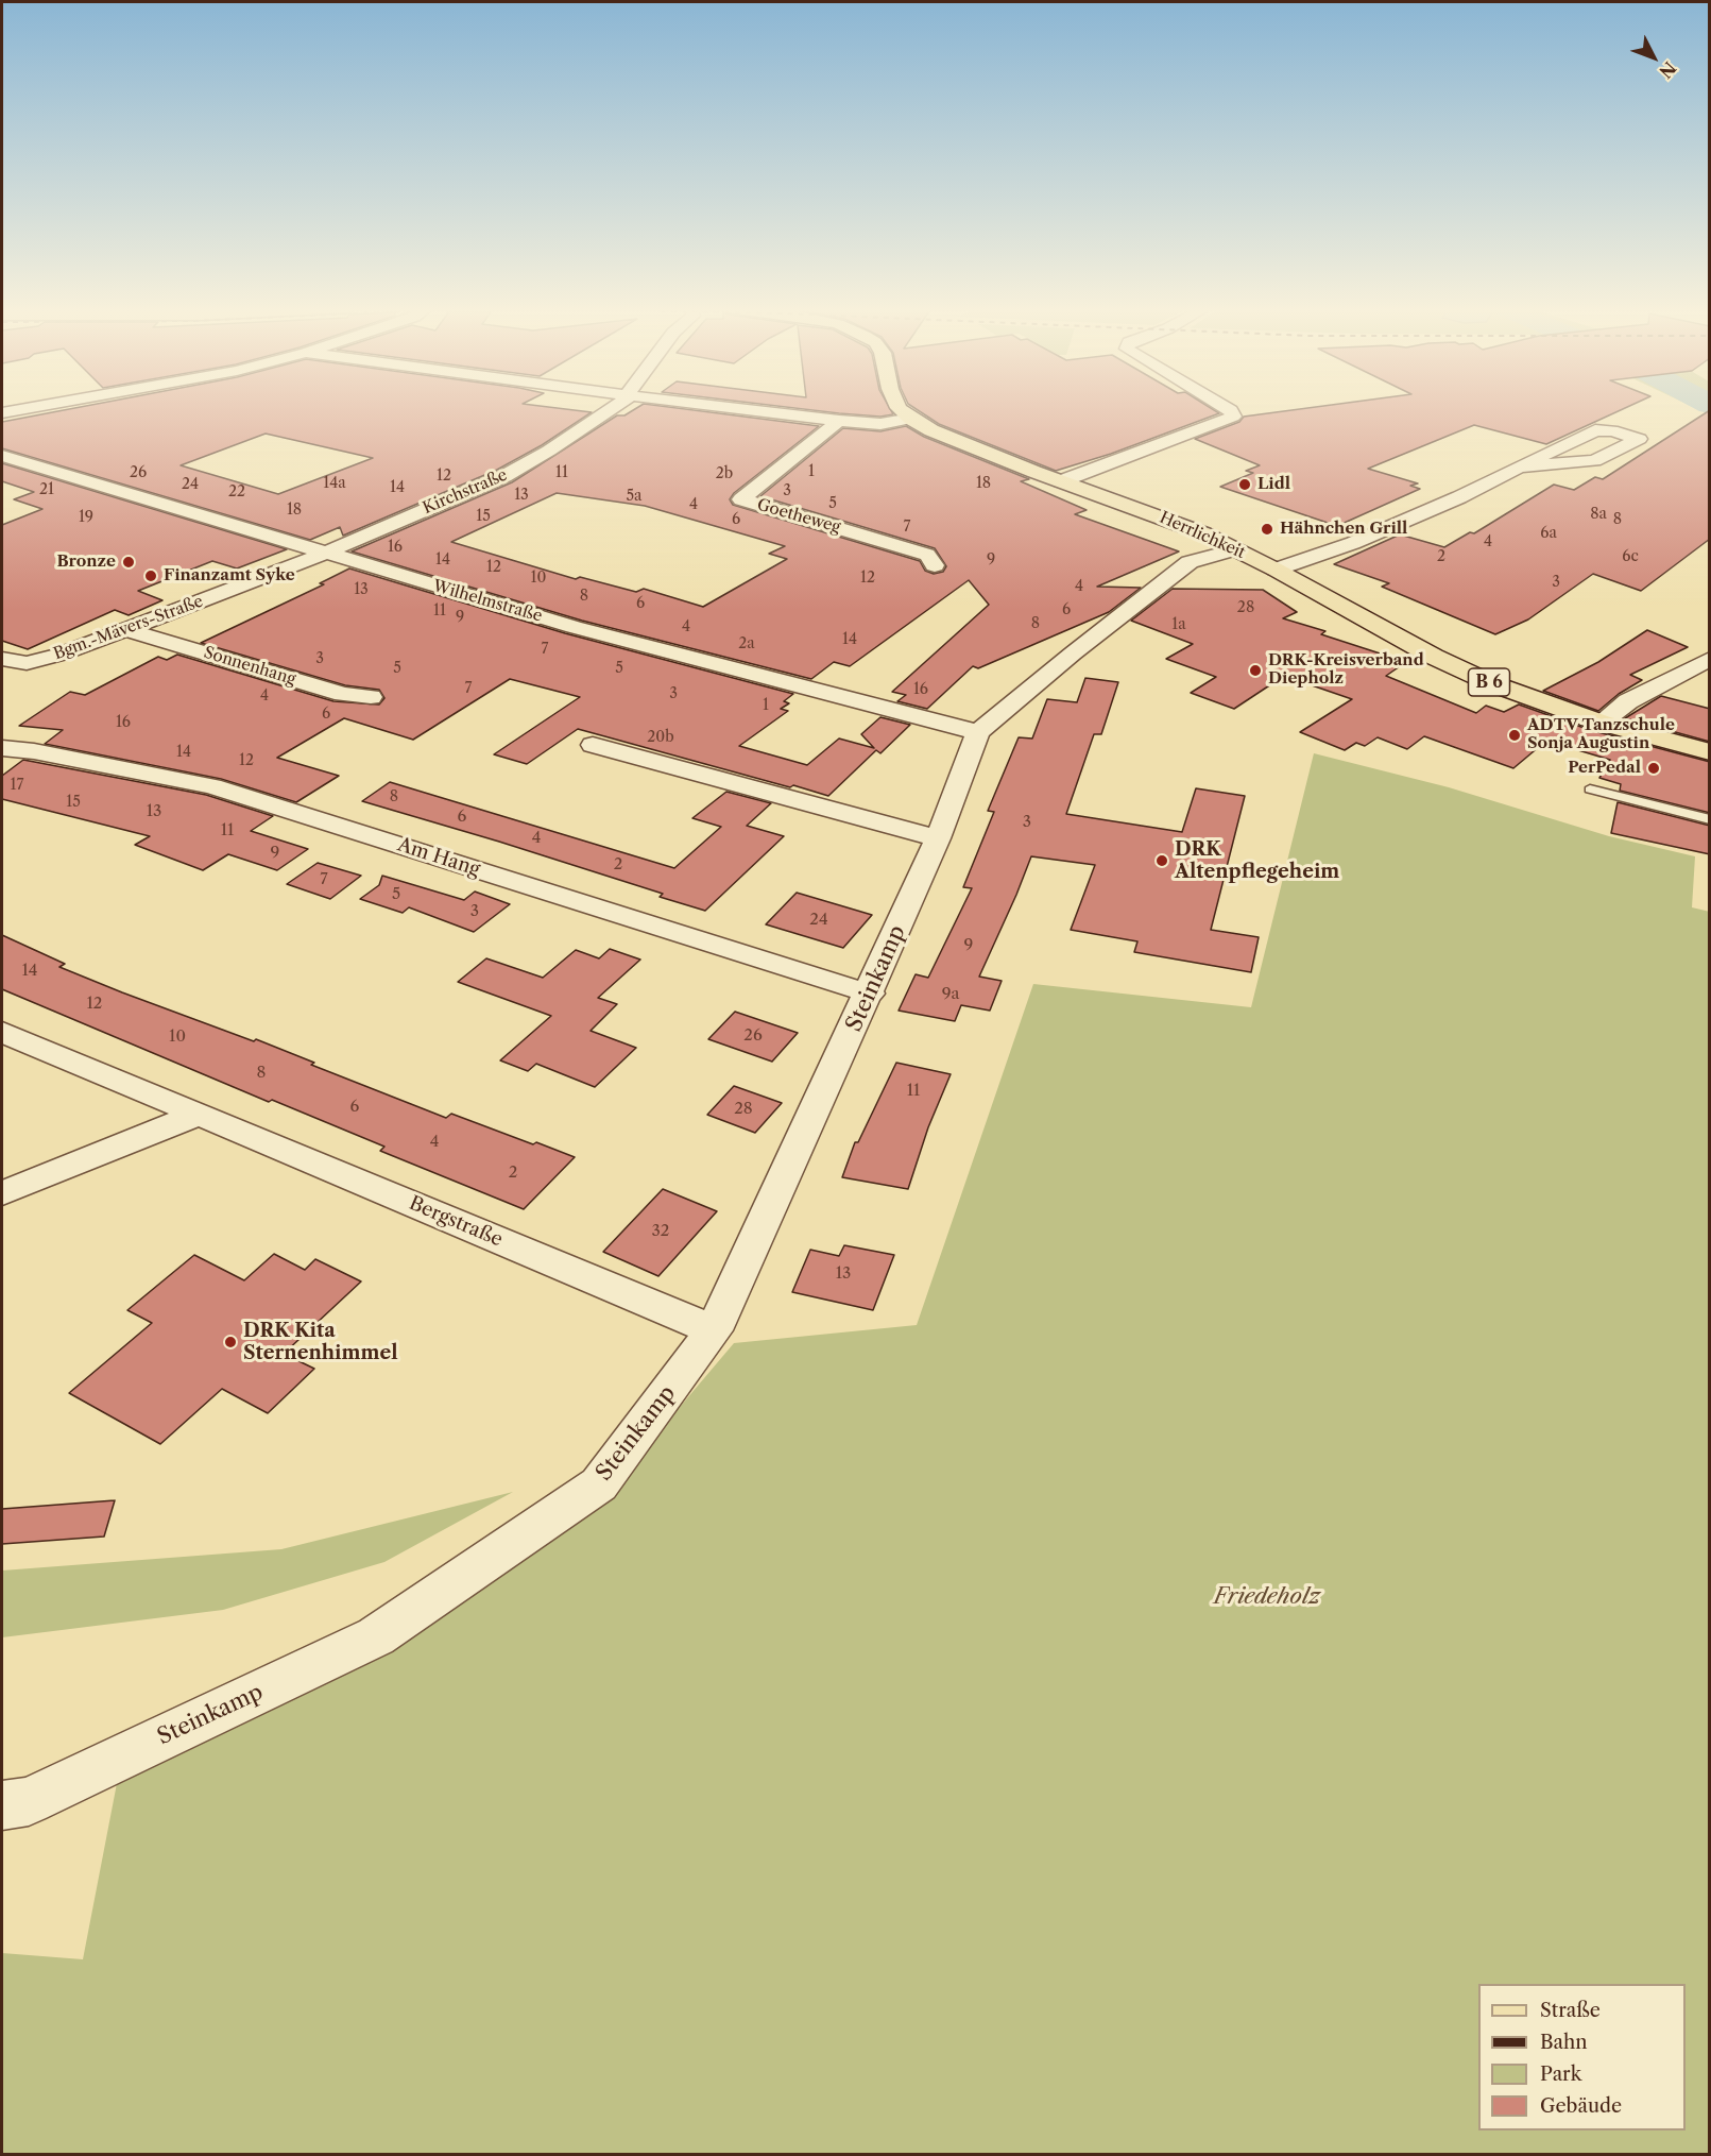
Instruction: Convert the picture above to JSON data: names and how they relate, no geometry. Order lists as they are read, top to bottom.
{
  "streets": {
    "main road": ["Herrlichkeit", "B 6"],
    "street": [
      "Kirchstraße",
      "Goetheweg",
      "Wilhelmstraße",
      "Bgm.-Mävers-Straße",
      "Sonnenhang",
      "Am Hang",
      "Steinkamp",
      "Bergstraße"
    ]
  },
  "crossings": [
    ["Kirchstraße", "Wilhelmstraße"],
    ["Kirchstraße", "Bgm.-Mävers-Straße"],
    ["Herrlichkeit", "Steinkamp"],
    ["Wilhelmstraße", "Bgm.-Mävers-Straße"],
    ["Wilhelmstraße", "Steinkamp"],
    ["Bgm.-Mävers-Straße", "Sonnenhang"],
    ["Am Hang", "Steinkamp"],
    ["Steinkamp", "Bergstraße"]
  ],
  "parks": ["Friedeholz"],
  "places": [
    "Lidl",
    "Hähnchen Grill",
    "Bronze",
    "Finanzamt Syke",
    "DRK-Kreisverband Diepholz",
    "ADTV Tanzschule Sonja Augustin",
    "PerPedal",
    "DRK Altenpflegeheim",
    "DRK Kita Sternenhimmel"
  ],
  "house_numbers": [
    "1",
    "26",
    "11",
    "2b",
    "12",
    "14a",
    "18",
    "24",
    "14",
    "21",
    "3",
    "22",
    "13",
    "5a",
    "5",
    "4",
    "18",
    "8a",
    "15",
    "19",
    "6",
    "8",
    "7",
    "6a",
    "4",
    "16",
    "2",
    "6c",
    "14",
    "9",
    "12",
    "10",
    "12",
    "3",
    "4",
    "13",
    "8",
    "6",
    "28",
    "6",
    "11",
    "9",
    "8",
    "1a",
    "4",
    "14",
    "2a",
    "7",
    "3",
    "5",
    "5",
    "7",
    "16",
    "3",
    "4",
    "1",
    "6",
    "16",
    "20b",
    "14",
    "12",
    "17",
    "8",
    "15",
    "13",
    "6",
    "3",
    "11",
    "4",
    "9",
    "2",
    "7",
    "5",
    "3",
    "24",
    "9",
    "14",
    "9a",
    "12",
    "26",
    "10",
    "8",
    "11",
    "6",
    "28",
    "4",
    "2",
    "32",
    "13"
  ],
  "legend": [
    "Straße",
    "Bahn",
    "Park",
    "Gebäude"
  ],
  "north": "bottom right"
}
